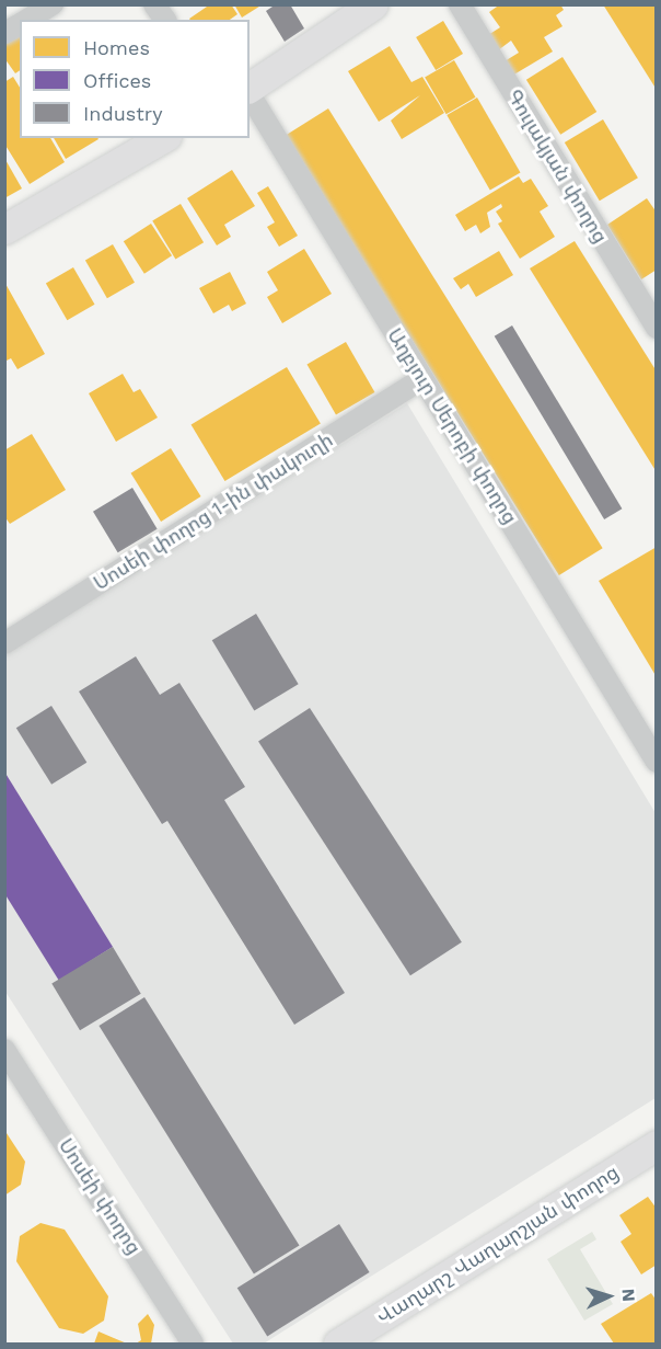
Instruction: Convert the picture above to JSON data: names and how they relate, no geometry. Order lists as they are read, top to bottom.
{
  "streets": {
    "street": [
      "Գուլակյան փողոց",
      "Աղբյուր Սերոբի փողոց",
      "Սոսեի փողոց 1-ին փակուղի",
      "Սոսեի փողոց",
      "Վաղարշ Վաղարշյան փողոց"
    ]
  },
  "crossings": [
    ["Աղբյուր Սերոբի փողոց", "Սոսեի փողոց 1-ին փակուղի"]
  ],
  "legend": ["Homes", "Offices", "Industry"],
  "north": "right"
}
